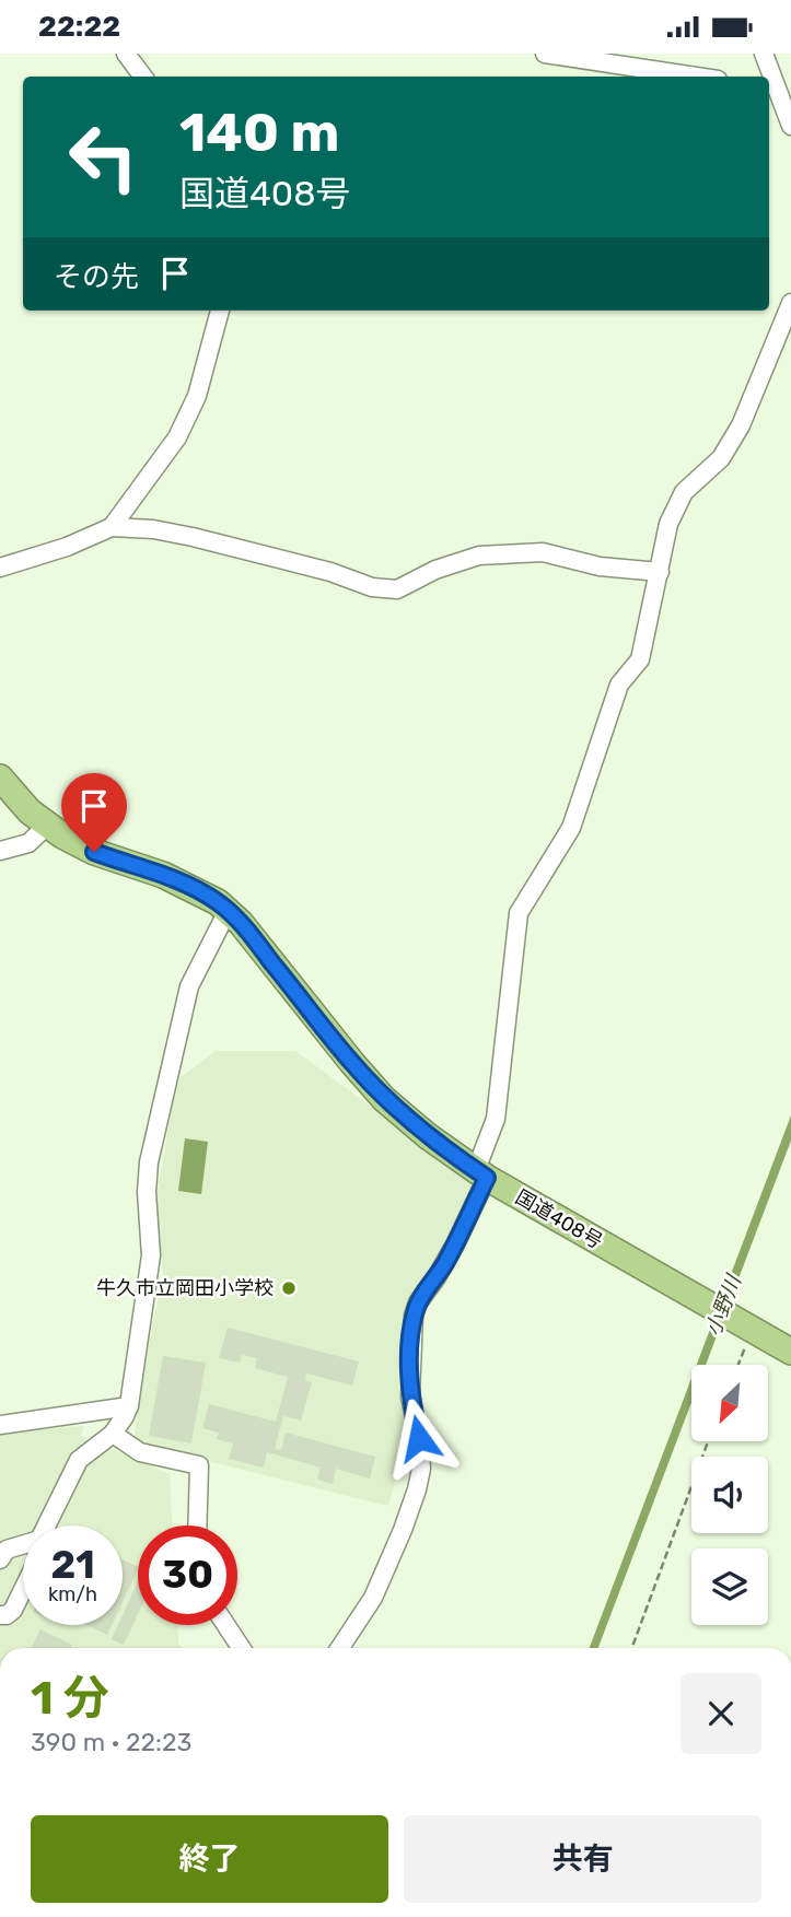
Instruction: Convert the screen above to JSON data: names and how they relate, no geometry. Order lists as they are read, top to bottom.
{
  "streets": {
    "highway": ["国道408号"]
  },
  "water": ["小野川"],
  "places": ["牛久市立岡田小学校"],
  "north": "bottom left",
  "page": {
    "status": "22:22",
    "turn": ["140 m", "国道408号"],
    "then": "その先",
    "speed": "21 km/h",
    "limit": "30",
    "heading": ["1 分", "390 m · 22:23"],
    "buttons": ["終了", "共有"]
  }
}
